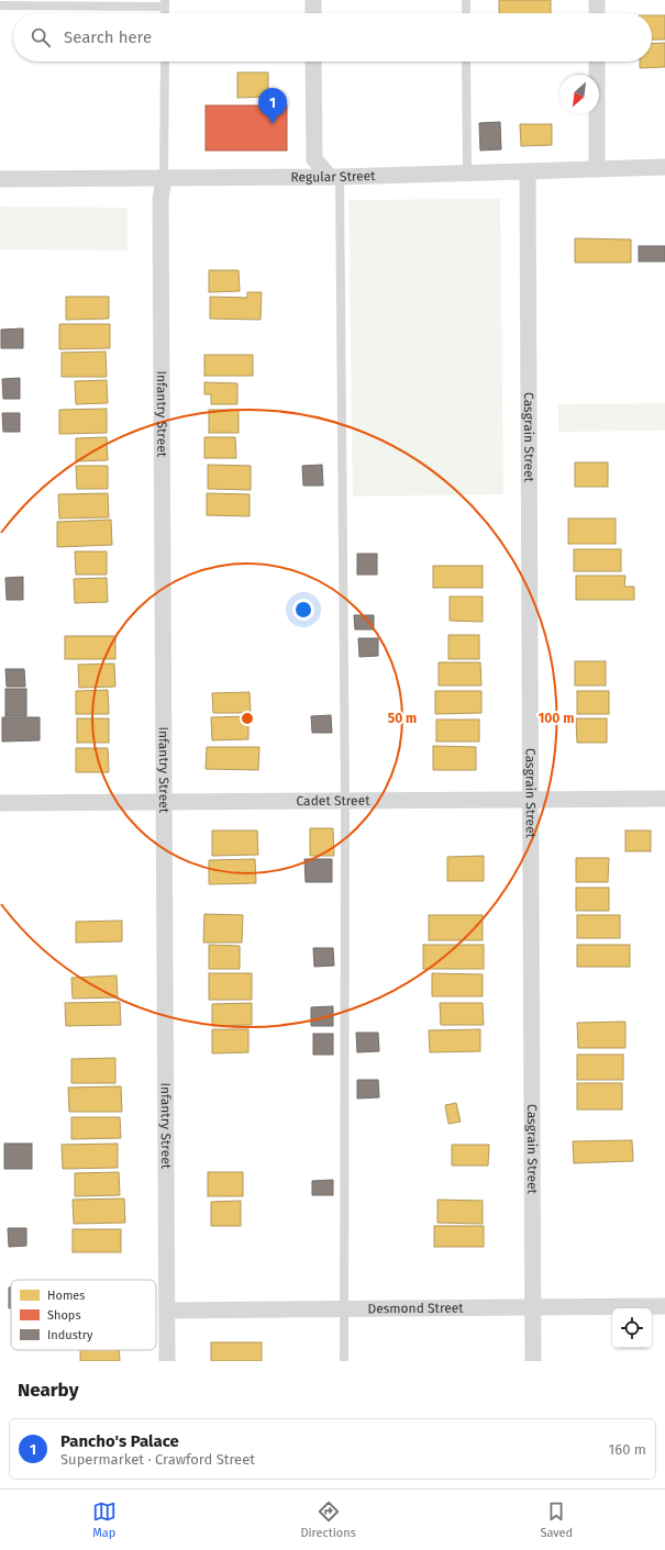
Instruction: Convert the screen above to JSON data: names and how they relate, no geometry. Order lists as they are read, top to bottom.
{
  "streets": {
    "street": [
      "Regular Street",
      "Infantry Street",
      "Casgrain Street",
      "Cadet Street",
      "Desmond Street"
    ]
  },
  "crossings": [
    ["Regular Street", "Infantry Street"],
    ["Regular Street", "Casgrain Street"],
    ["Infantry Street", "Cadet Street"],
    ["Infantry Street", "Desmond Street"],
    ["Casgrain Street", "Cadet Street"],
    ["Casgrain Street", "Desmond Street"]
  ],
  "legend": ["Homes", "Shops", "Industry"],
  "north": "bottom left",
  "page": {
    "search": "Search here",
    "pins": "1",
    "heading": "Nearby",
    "list": [
      {
        "mark": "1",
        "name": "Pancho's Palace",
        "note": "Supermarket · Crawford Street",
        "value": "160 m"
      }
    ],
    "nav": ["Map", "Directions", "Saved"]
  },
  "rings": ["50 m", "100 m"]
}
